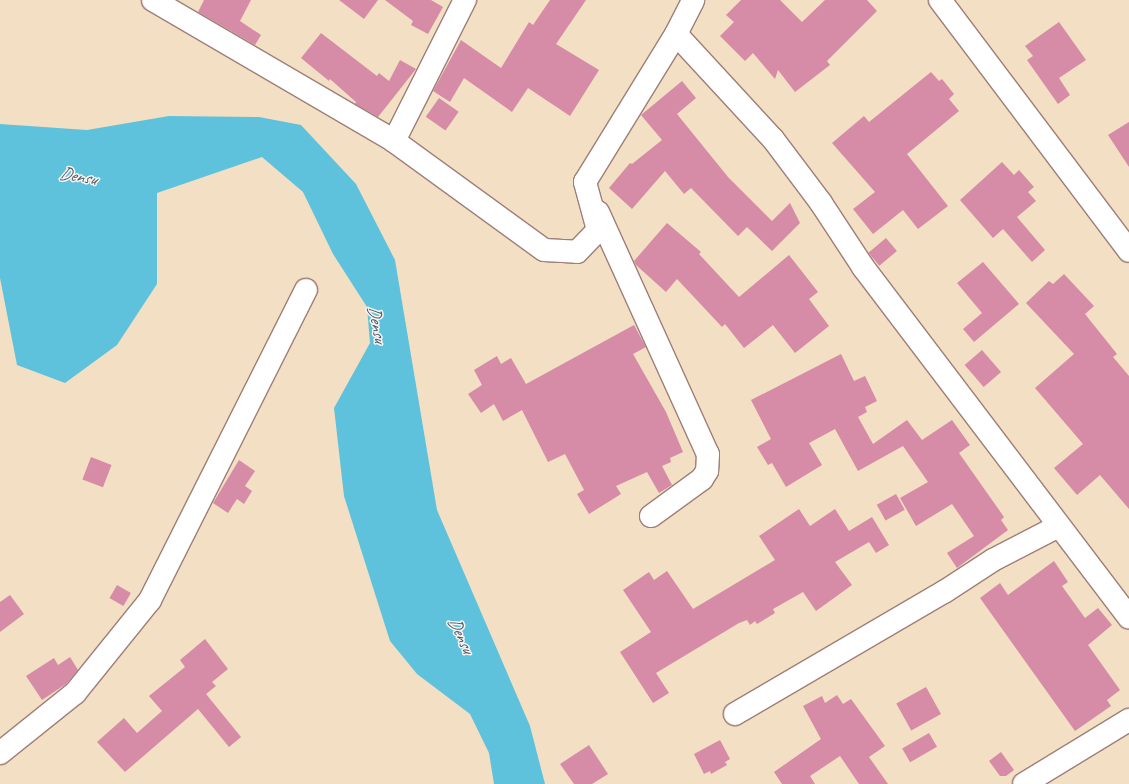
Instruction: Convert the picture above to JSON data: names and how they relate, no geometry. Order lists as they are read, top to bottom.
{
  "water": ["Densu"]
}
